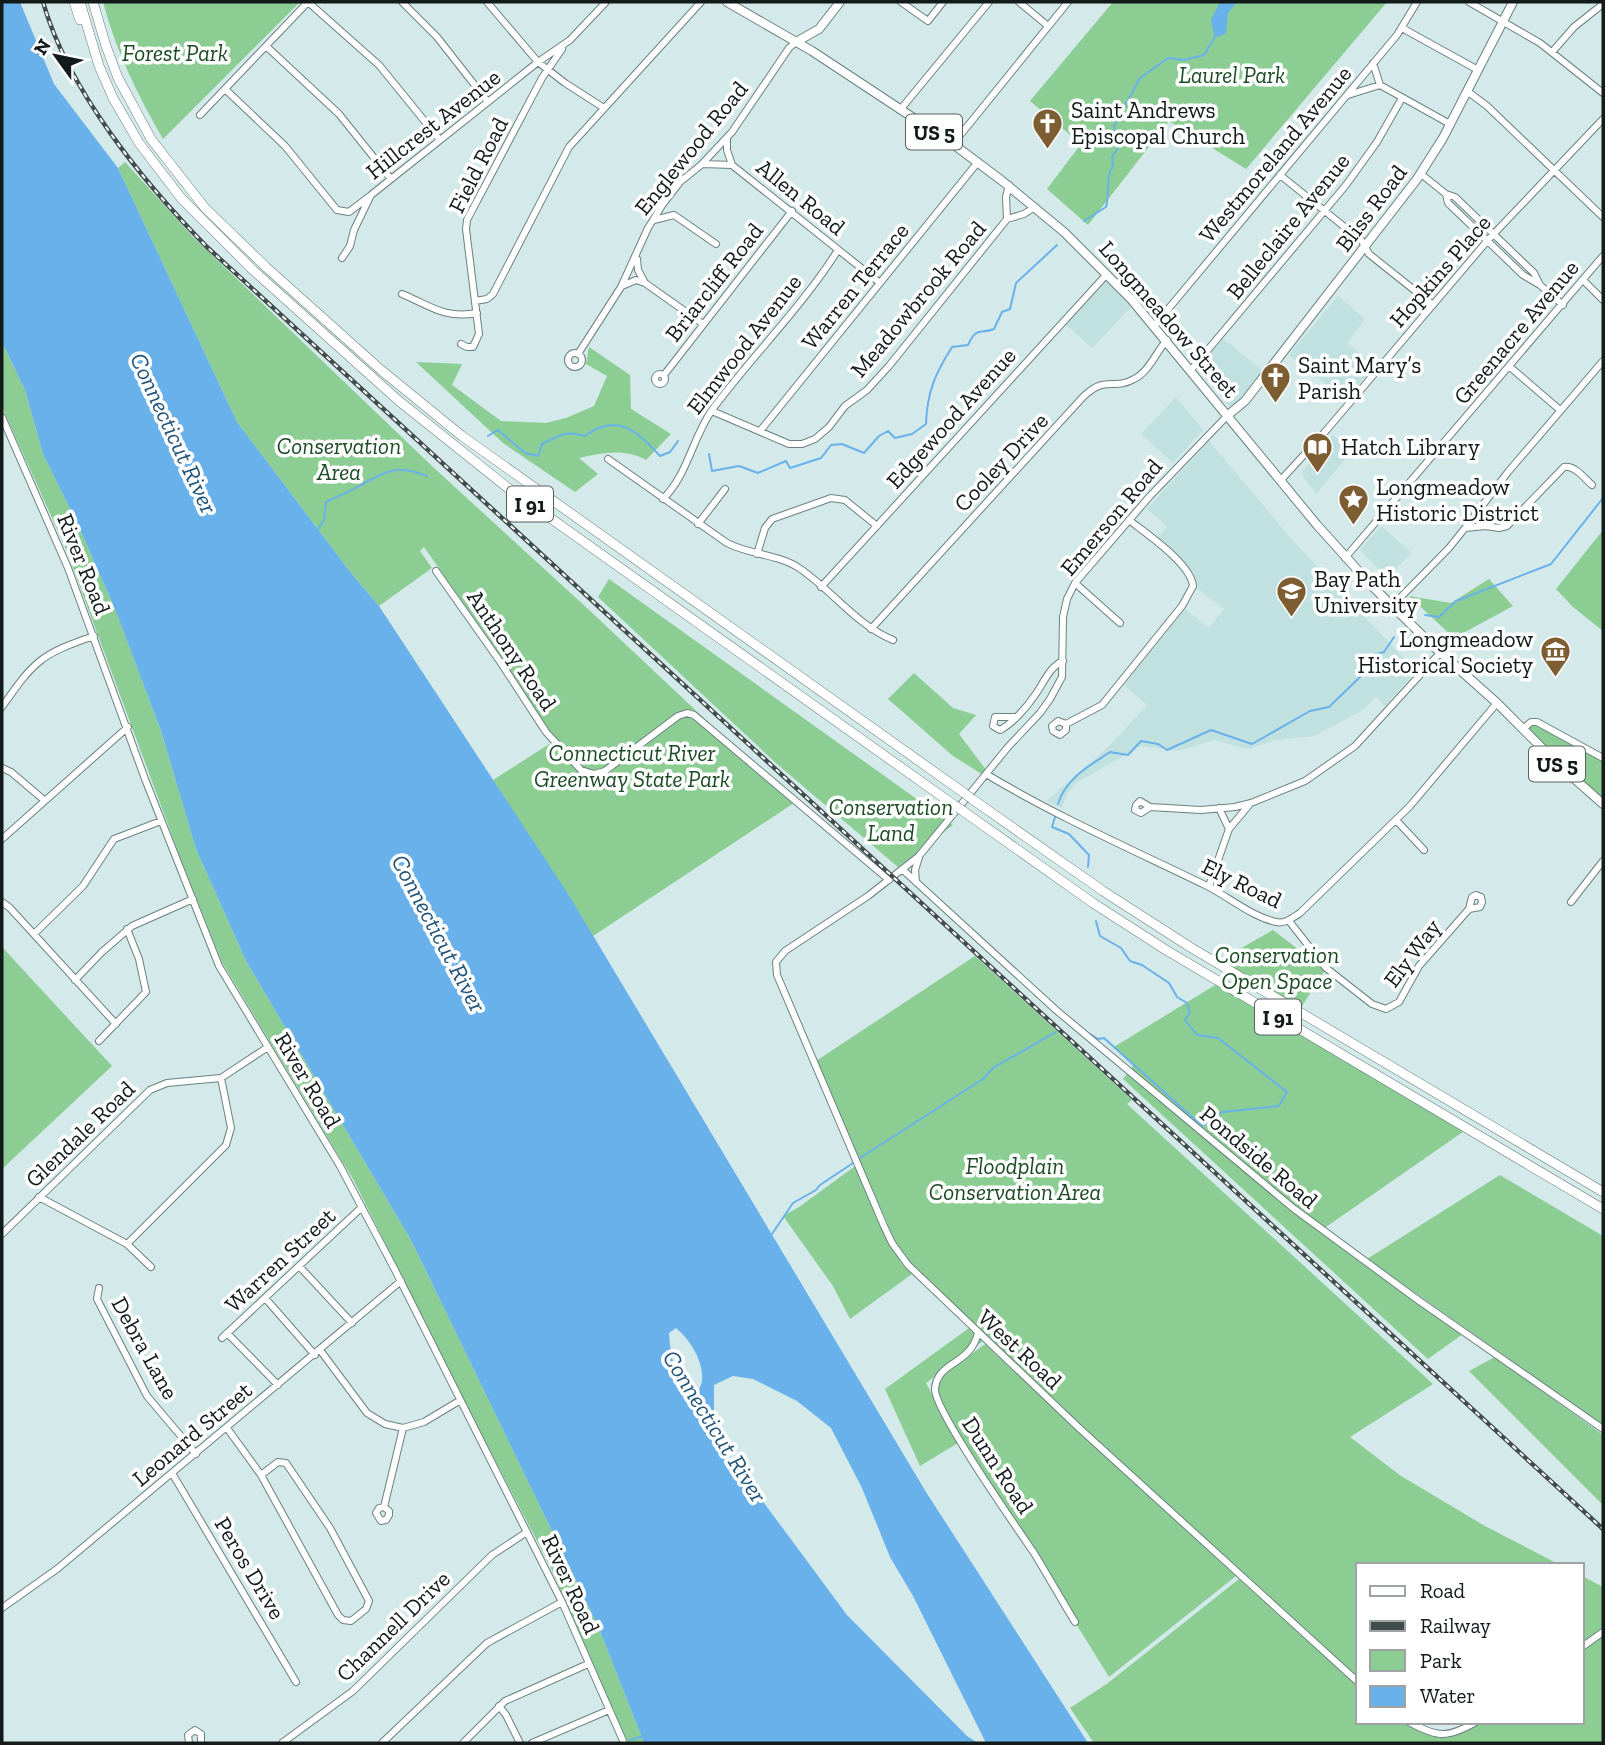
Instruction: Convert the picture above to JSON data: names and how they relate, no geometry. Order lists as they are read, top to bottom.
{
  "streets": {
    "highway": ["I 91"],
    "main road": ["US 5", "Bliss Road", "Longmeadow Street"],
    "street": [
      "Hillcrest Avenue",
      "Englewood Road",
      "Westmoreland Avenue",
      "Field Road",
      "Allen Road",
      "Belleclaire Avenue",
      "Hopkins Place",
      "Briarcliff Road",
      "Warren Terrace",
      "Meadowbrook Road",
      "Greenacre Avenue",
      "Elmwood Avenue",
      "Edgewood Avenue",
      "Cooley Drive",
      "Emerson Road",
      "River Road",
      "Anthony Road",
      "Ely Road",
      "Ely Way",
      "Glendale Road",
      "Pondside Road",
      "Warren Street",
      "Debra Lane",
      "West Road",
      "Leonard Street",
      "Dunn Road",
      "Peros Drive",
      "Channell Drive"
    ]
  },
  "crossings": [
    ["Hillcrest Avenue", "Field Road"],
    ["Englewood Road", "Allen Road"],
    ["Englewood Road", "Longmeadow Street"],
    ["Westmoreland Avenue", "Longmeadow Street"],
    ["Allen Road", "Briarcliff Road"],
    ["Allen Road", "Warren Terrace"],
    ["Allen Road", "Elmwood Avenue"],
    ["Bliss Road", "Longmeadow Street"],
    ["Bliss Road", "Emerson Road"],
    ["Belleclaire Avenue", "Longmeadow Street"],
    ["Hopkins Place", "Longmeadow Street"],
    ["Warren Terrace", "Meadowbrook Road"],
    ["Warren Terrace", "Longmeadow Street"],
    ["Meadowbrook Road", "Longmeadow Street"],
    ["Meadowbrook Road", "Elmwood Avenue"],
    ["Longmeadow Street", "Greenacre Avenue"],
    ["Longmeadow Street", "Edgewood Avenue"],
    ["Longmeadow Street", "Cooley Drive"],
    ["Longmeadow Street", "Emerson Road"],
    ["Longmeadow Street", "Ely Road"],
    ["Emerson Road", "Anthony Road"],
    ["Emerson Road", "Ely Road"],
    ["Emerson Road", "Pondside Road"],
    ["Emerson Road", "West Road"],
    ["River Road", "Glendale Road"],
    ["River Road", "Warren Street"],
    ["River Road", "Leonard Street"],
    ["River Road", "Channell Drive"],
    ["Ely Road", "Ely Way"],
    ["Warren Street", "Leonard Street"],
    ["Debra Lane", "Leonard Street"],
    ["West Road", "Dunn Road"],
    ["Leonard Street", "Peros Drive"]
  ],
  "water": ["Connecticut River"],
  "parks": [
    "Forest Park",
    "Laurel Park",
    "Conservation Area",
    "Connecticut River Greenway State Park",
    "Conservation Land",
    "Conservation Open Space",
    "Floodplain Conservation Area"
  ],
  "places": {
    "church": ["Saint Andrews Episcopal Church", "Saint Mary’s Parish"],
    "library": ["Hatch Library"],
    "place": ["Longmeadow Historic District"],
    "school or university": ["Bay Path University"],
    "museum": ["Longmeadow Historical Society"]
  },
  "legend": [
    "Road",
    "Railway",
    "Park",
    "Water"
  ],
  "north": "top left"
}
